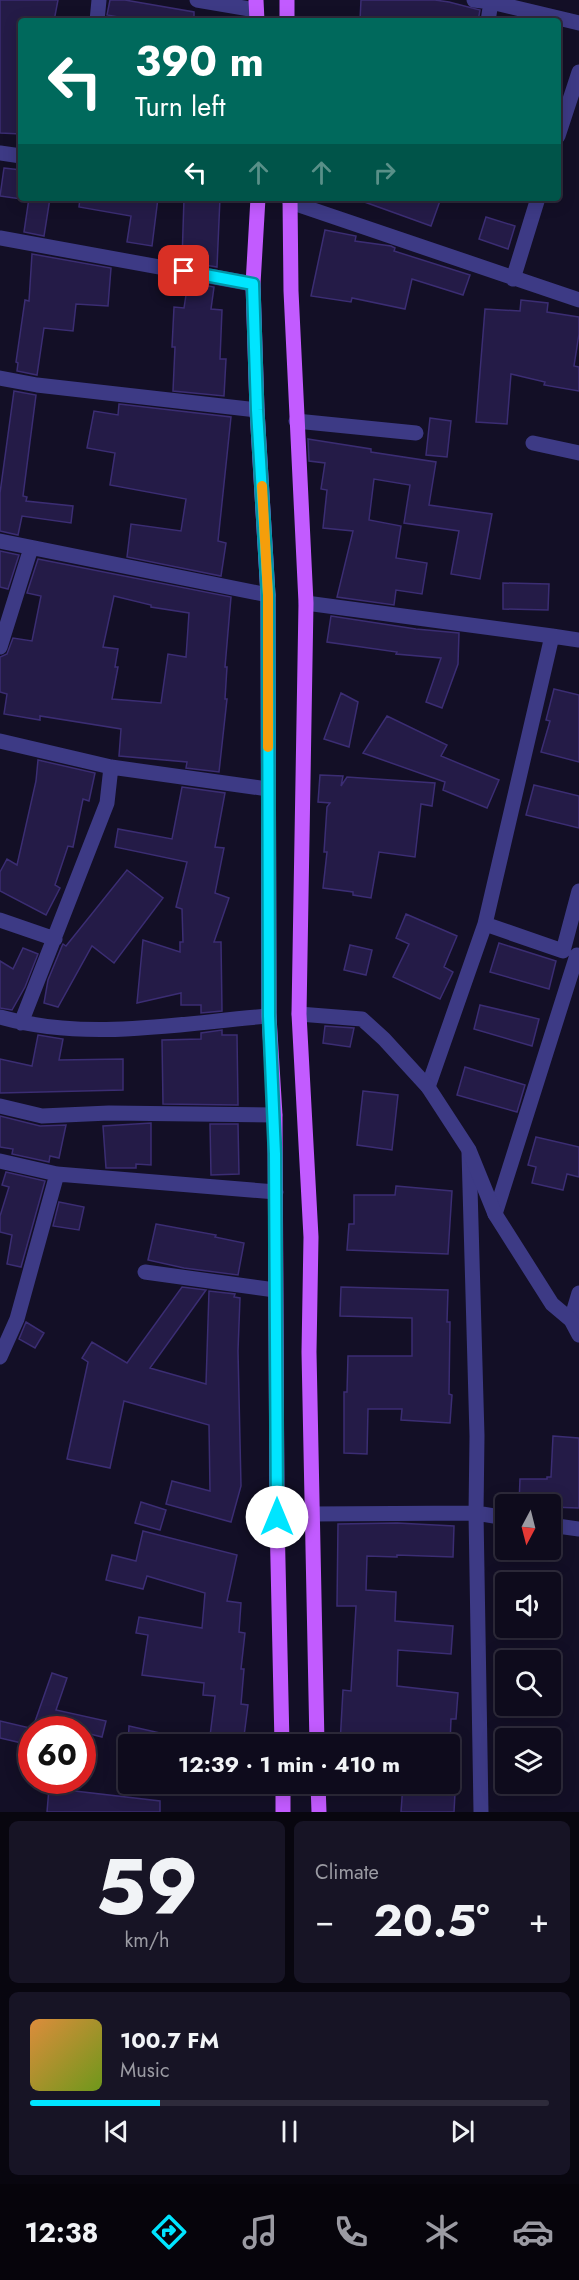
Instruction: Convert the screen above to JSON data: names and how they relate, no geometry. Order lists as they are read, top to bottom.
{
  "north": "bottom",
  "page": {
    "turn": ["390 m", "Turn left"],
    "limit": "60",
    "trip": "12:39 · 1 min · 410 m",
    "tile": [
      ["59", "km/h"],
      "Climate"
    ],
    "heat": ["−", "20.5°", "+"],
    "song": ["100.7 FM", "Music"],
    "tabs": "12:38"
  }
}
